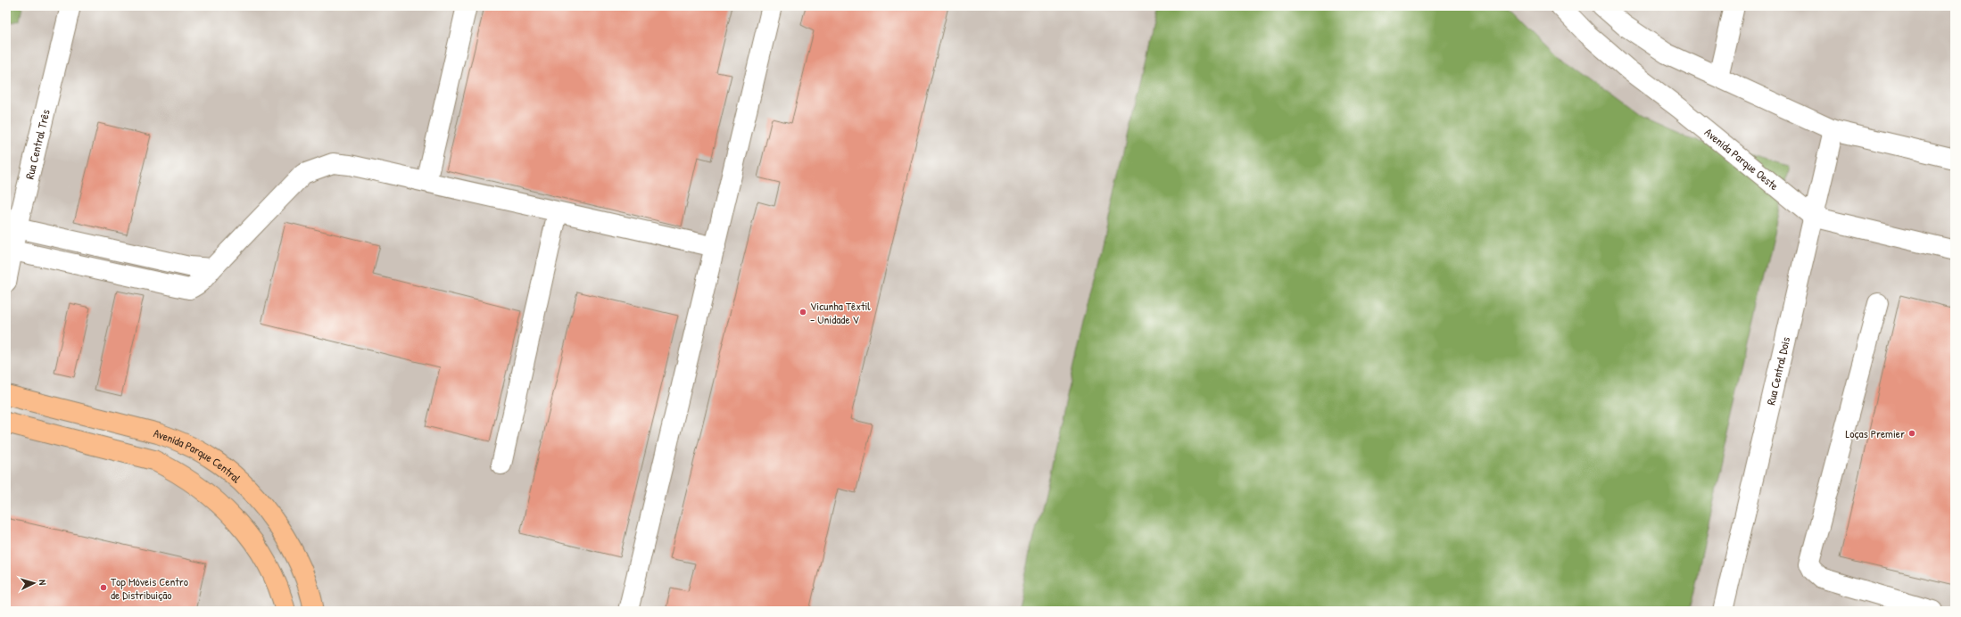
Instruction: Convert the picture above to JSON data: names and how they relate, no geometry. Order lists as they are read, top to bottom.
{
  "streets": {
    "main road": ["Avenida Parque Central"],
    "street": ["Rua Central Três", "Avenida Parque Oeste", "Rua Central Dois"]
  },
  "crossings": [
    ["Avenida Parque Oeste", "Rua Central Dois"]
  ],
  "places": ["Vicunha Têxtil - Unidade V", "Loças Premier", "Top Móveis Centro de Distribuição"],
  "north": "right"
}
